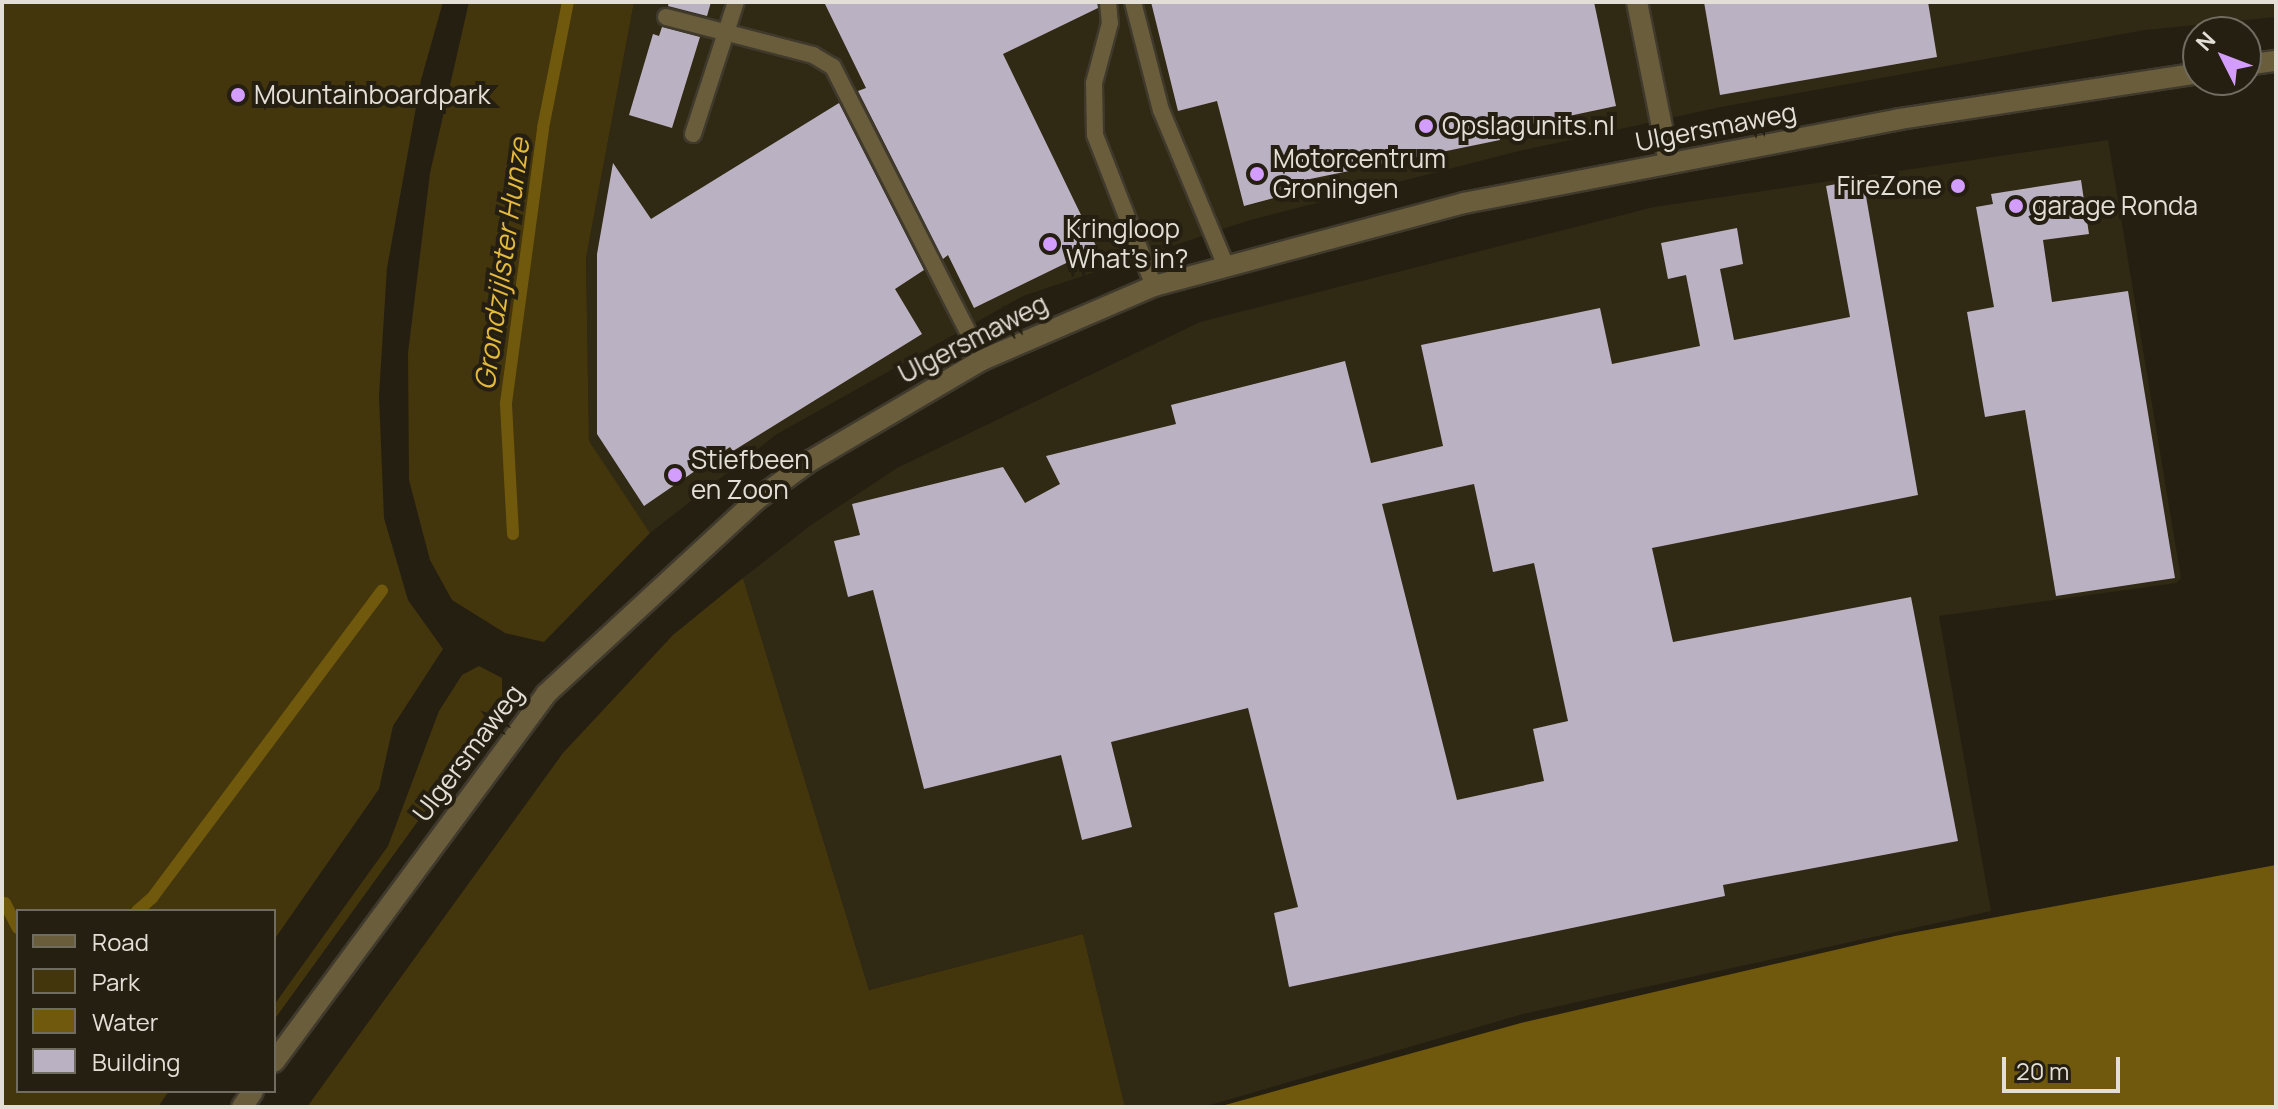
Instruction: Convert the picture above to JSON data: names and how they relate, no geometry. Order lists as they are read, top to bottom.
{
  "streets": {
    "street": ["Ulgersmaweg"]
  },
  "water": ["Grondzijlster Hunze"],
  "places": [
    "Mountainboardpark",
    "Opslagunits.nl",
    "Motorcentrum Groningen",
    "FireZone",
    "garage Ronda",
    "Kringloop What's in?",
    "Stiefbeen en Zoon"
  ],
  "legend": [
    "Road",
    "Park",
    "Water",
    "Building"
  ],
  "scale_bar": "20 m",
  "north": "top left"
}
